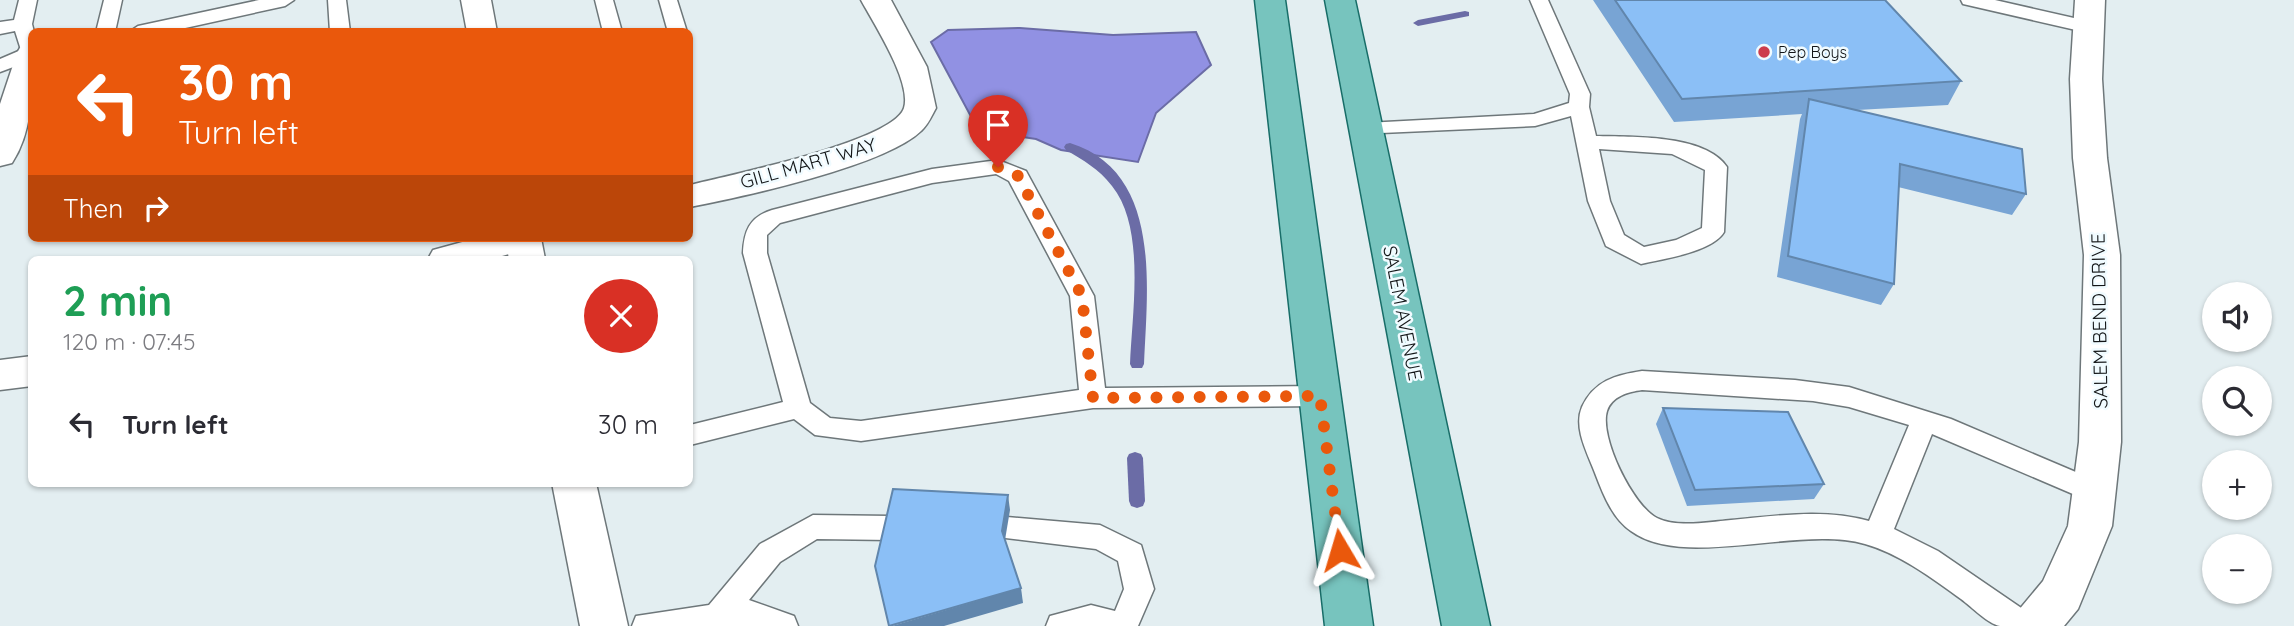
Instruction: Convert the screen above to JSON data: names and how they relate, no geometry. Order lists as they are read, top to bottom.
{
  "streets": {
    "main road": ["SALEM AVENUE"],
    "street": ["GILL MART WAY", "SALEM BEND DRIVE"]
  },
  "places": ["Pep Boys"],
  "page": {
    "turn": ["30 m", "Turn left"],
    "then": "Then",
    "heading": ["2 min", "120 m · 07:45"],
    "map_buttons": ["+", "−"],
    "list": [
      {
        "name": "Turn left",
        "value": "30 m"
      }
    ]
  }
}
